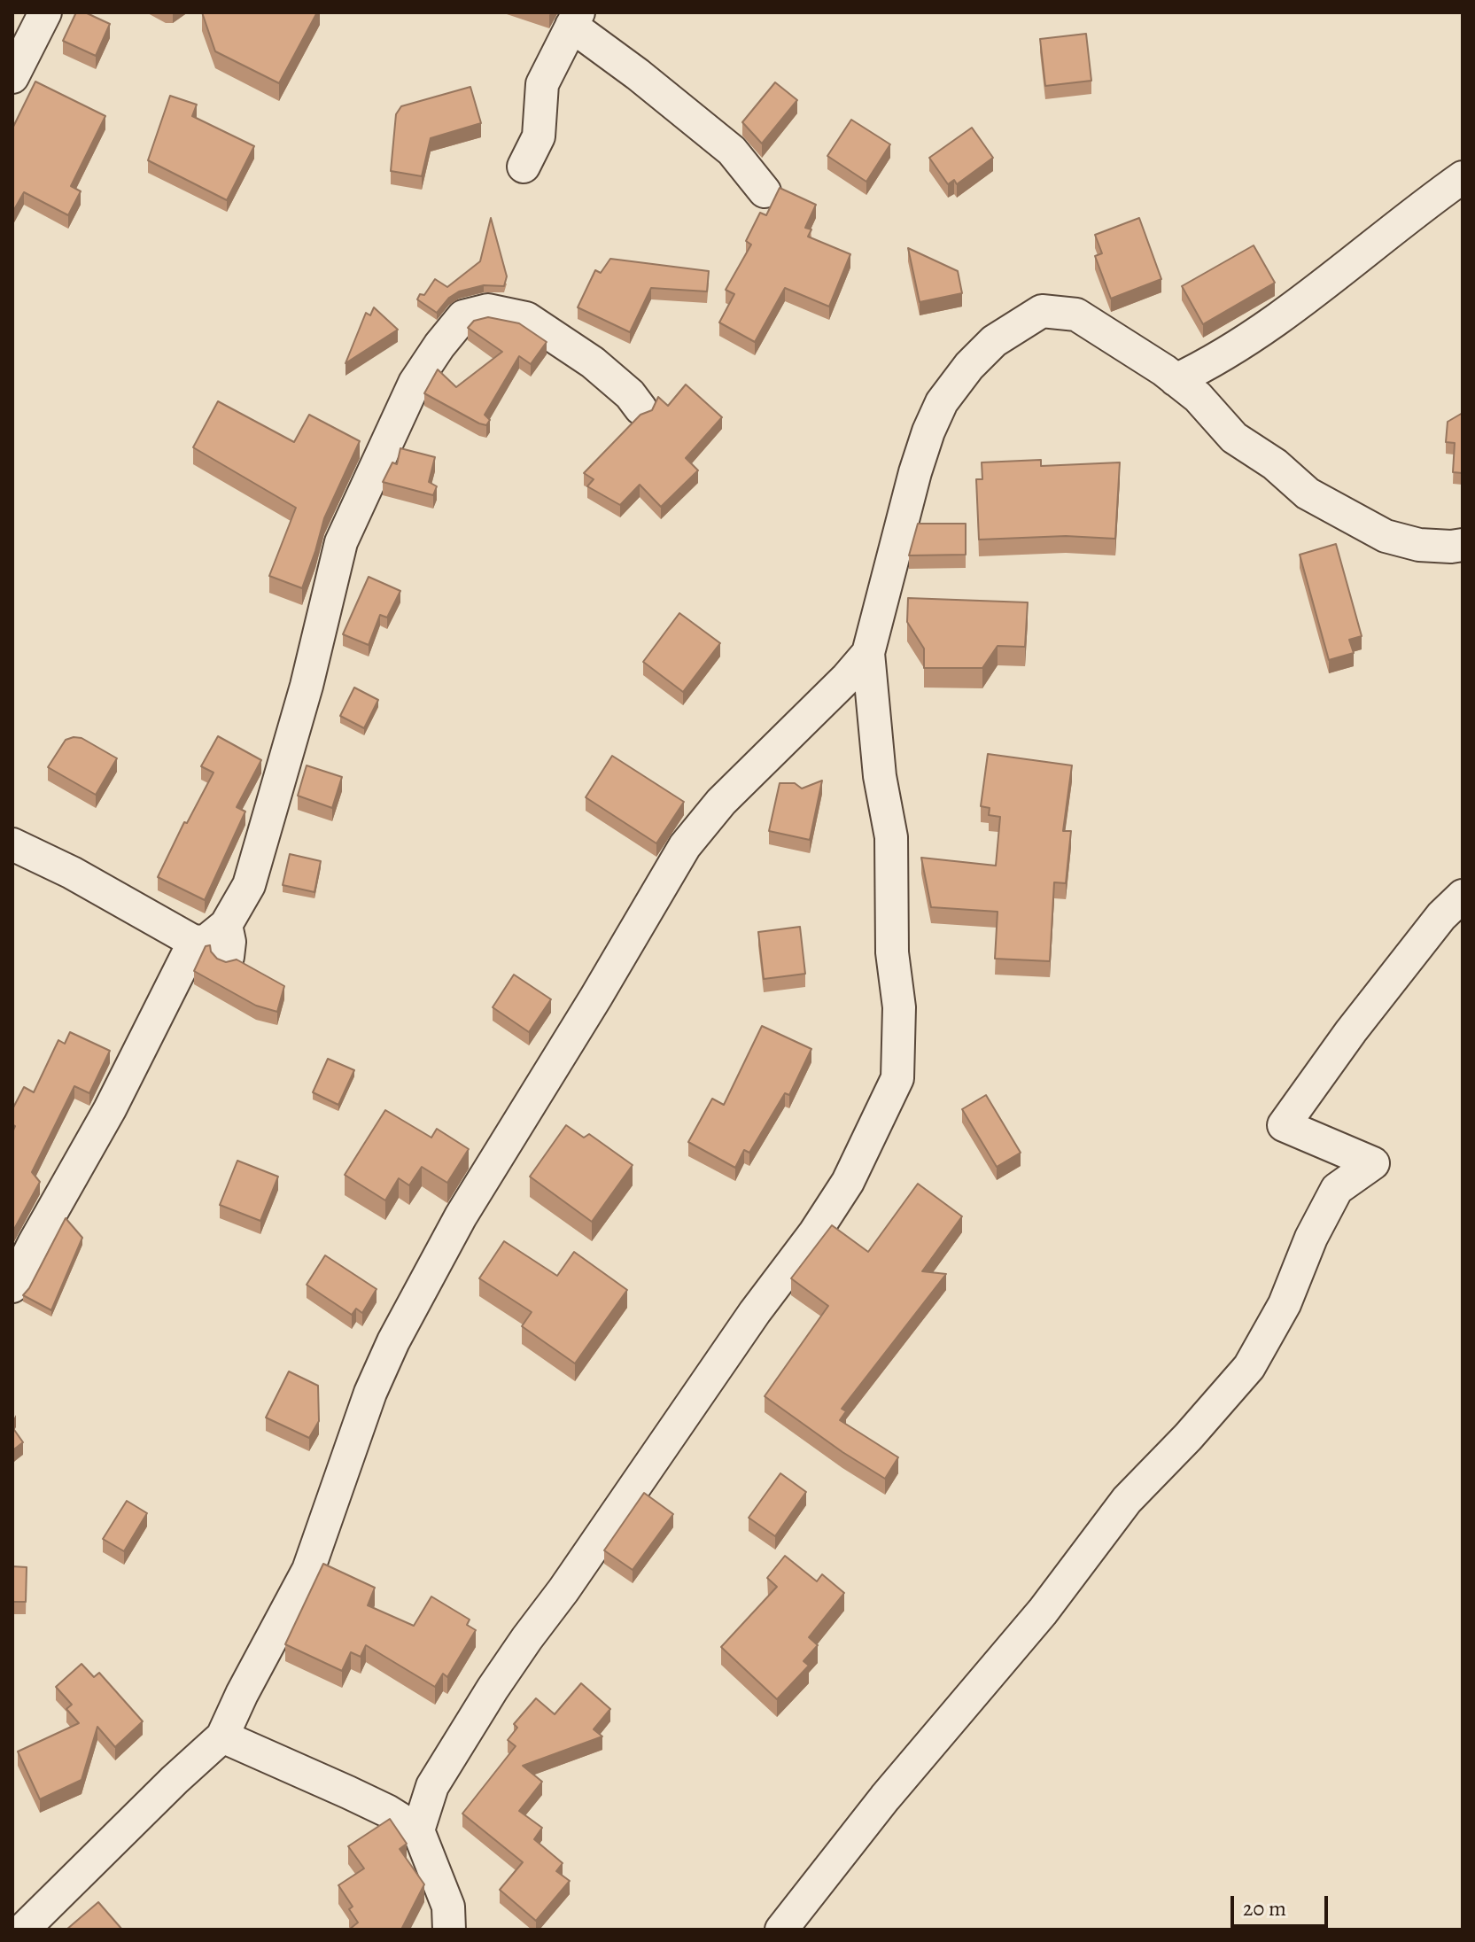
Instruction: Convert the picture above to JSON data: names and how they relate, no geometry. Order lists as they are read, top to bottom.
{
  "scale_bar": "20 m"
}
